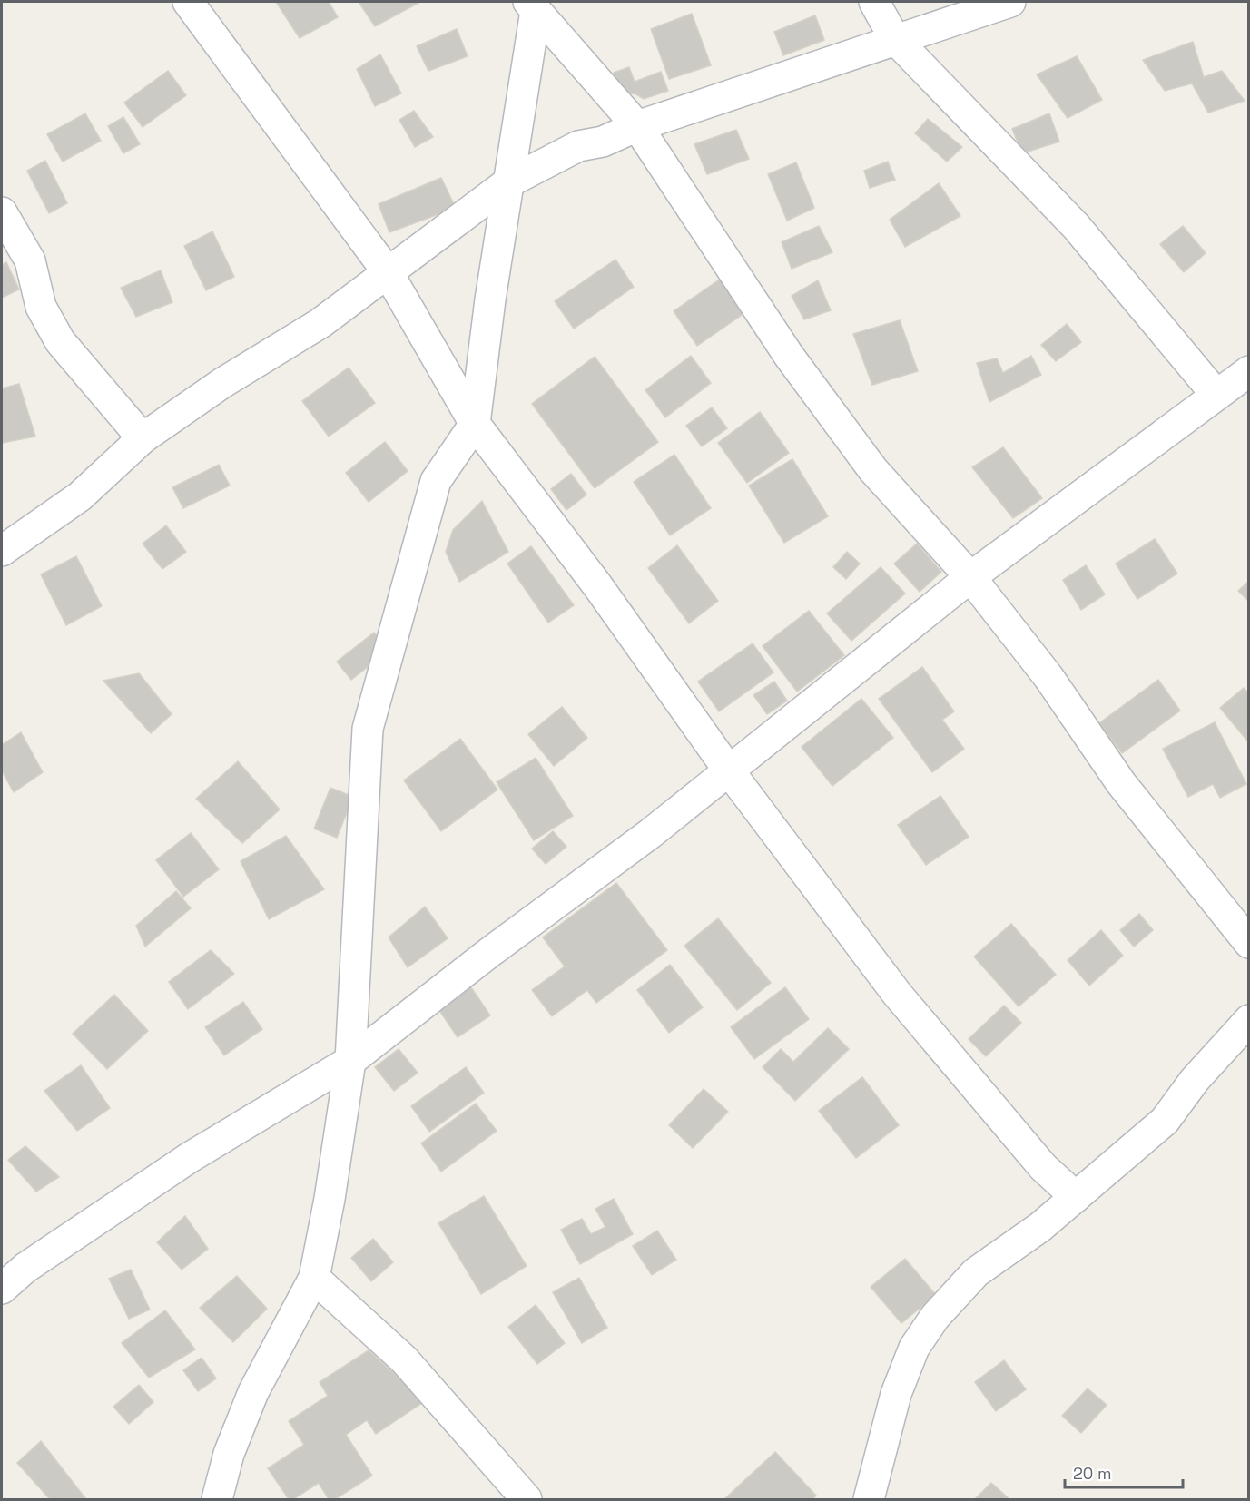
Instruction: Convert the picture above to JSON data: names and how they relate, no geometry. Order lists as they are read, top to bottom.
{
  "scale_bar": "20 m"
}
